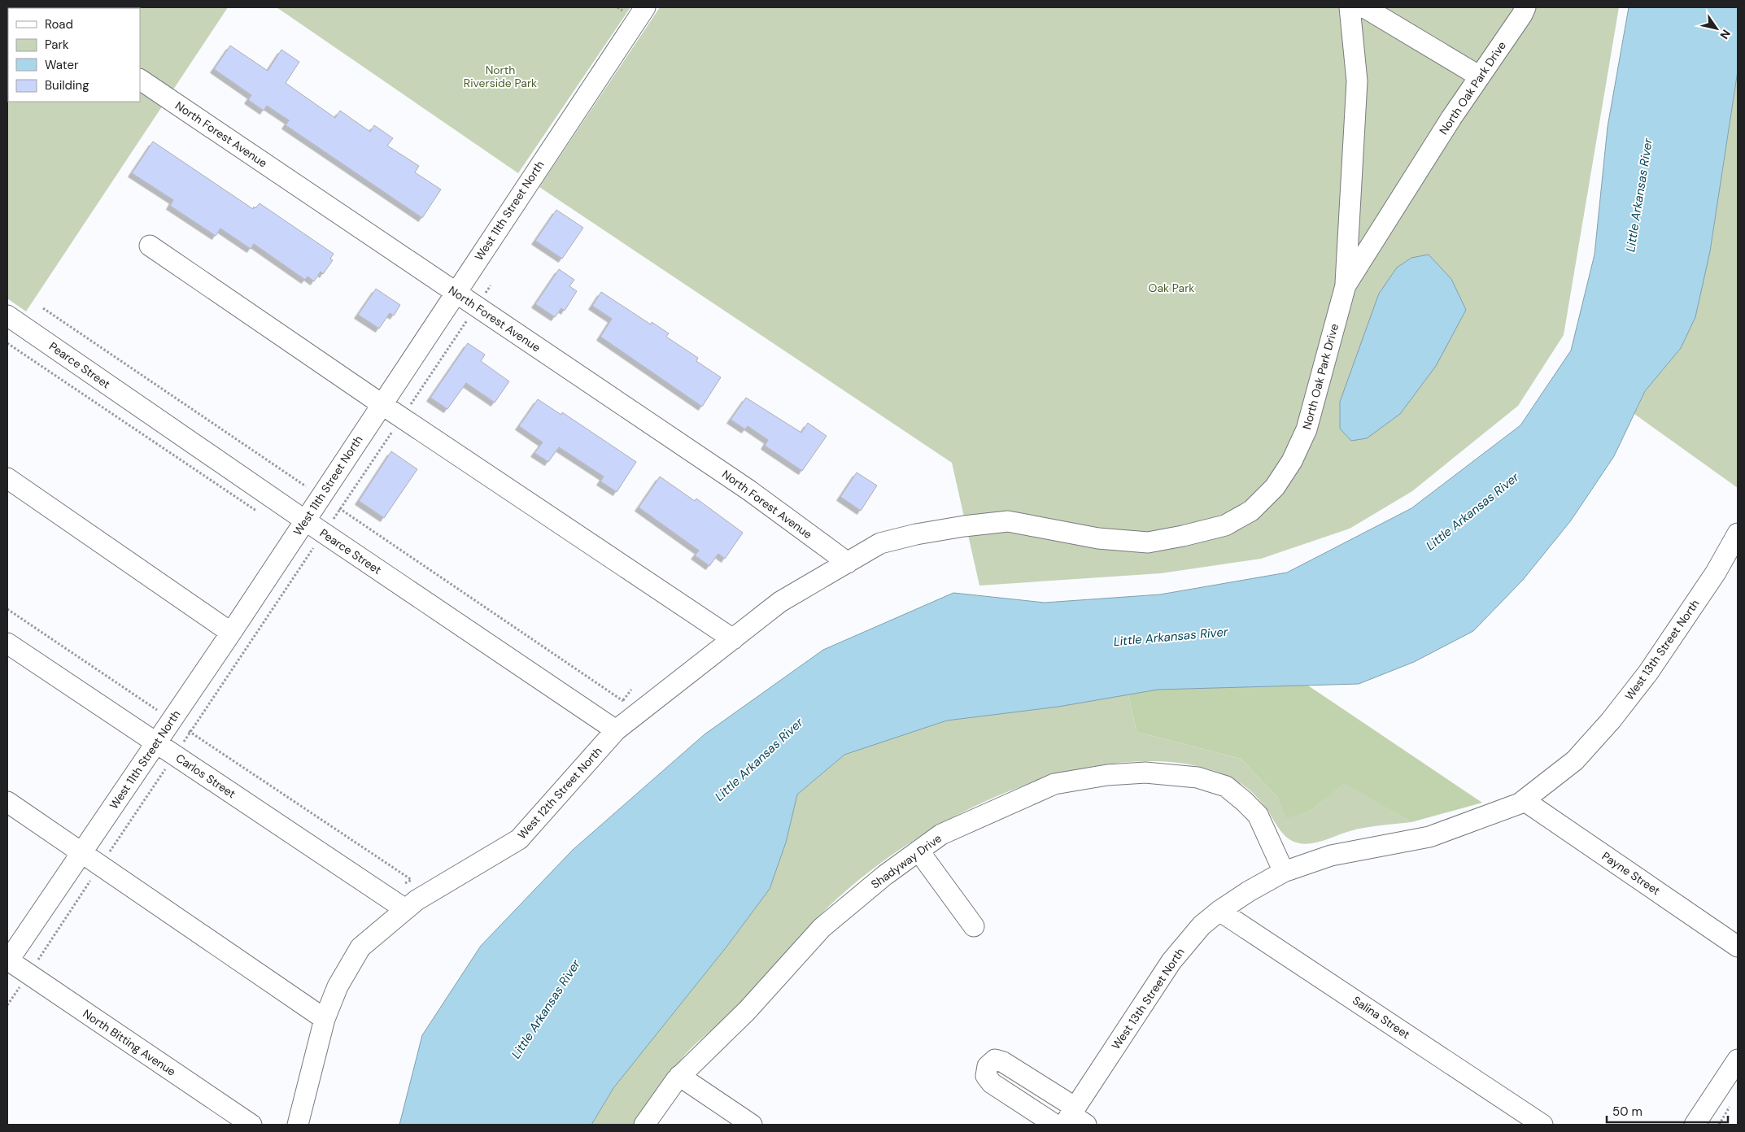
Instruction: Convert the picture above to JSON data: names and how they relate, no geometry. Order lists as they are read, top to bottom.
{
  "streets": {
    "street": [
      "North Oak Park Drive",
      "North Forest Avenue",
      "West 11th Street North",
      "Pearce Street",
      "West 13th Street North",
      "Carlos Street",
      "West 12th Street North",
      "Shadyway Drive",
      "Payne Street",
      "Salina Street",
      "North Bitting Avenue"
    ]
  },
  "crossings": [
    ["North Oak Park Drive", "North Forest Avenue"],
    ["North Oak Park Drive", "West 12th Street North"],
    ["North Forest Avenue", "West 11th Street North"],
    ["North Forest Avenue", "West 12th Street North"],
    ["West 11th Street North", "Pearce Street"],
    ["West 11th Street North", "Carlos Street"],
    ["West 11th Street North", "North Bitting Avenue"],
    ["Pearce Street", "West 12th Street North"],
    ["West 13th Street North", "Shadyway Drive"],
    ["West 13th Street North", "Payne Street"],
    ["West 13th Street North", "Salina Street"],
    ["Carlos Street", "West 12th Street North"]
  ],
  "water": ["Little Arkansas River"],
  "parks": ["North Riverside Park", "Oak Park"],
  "legend": [
    "Road",
    "Park",
    "Water",
    "Building"
  ],
  "scale_bar": "50 m",
  "north": "bottom right"
}
